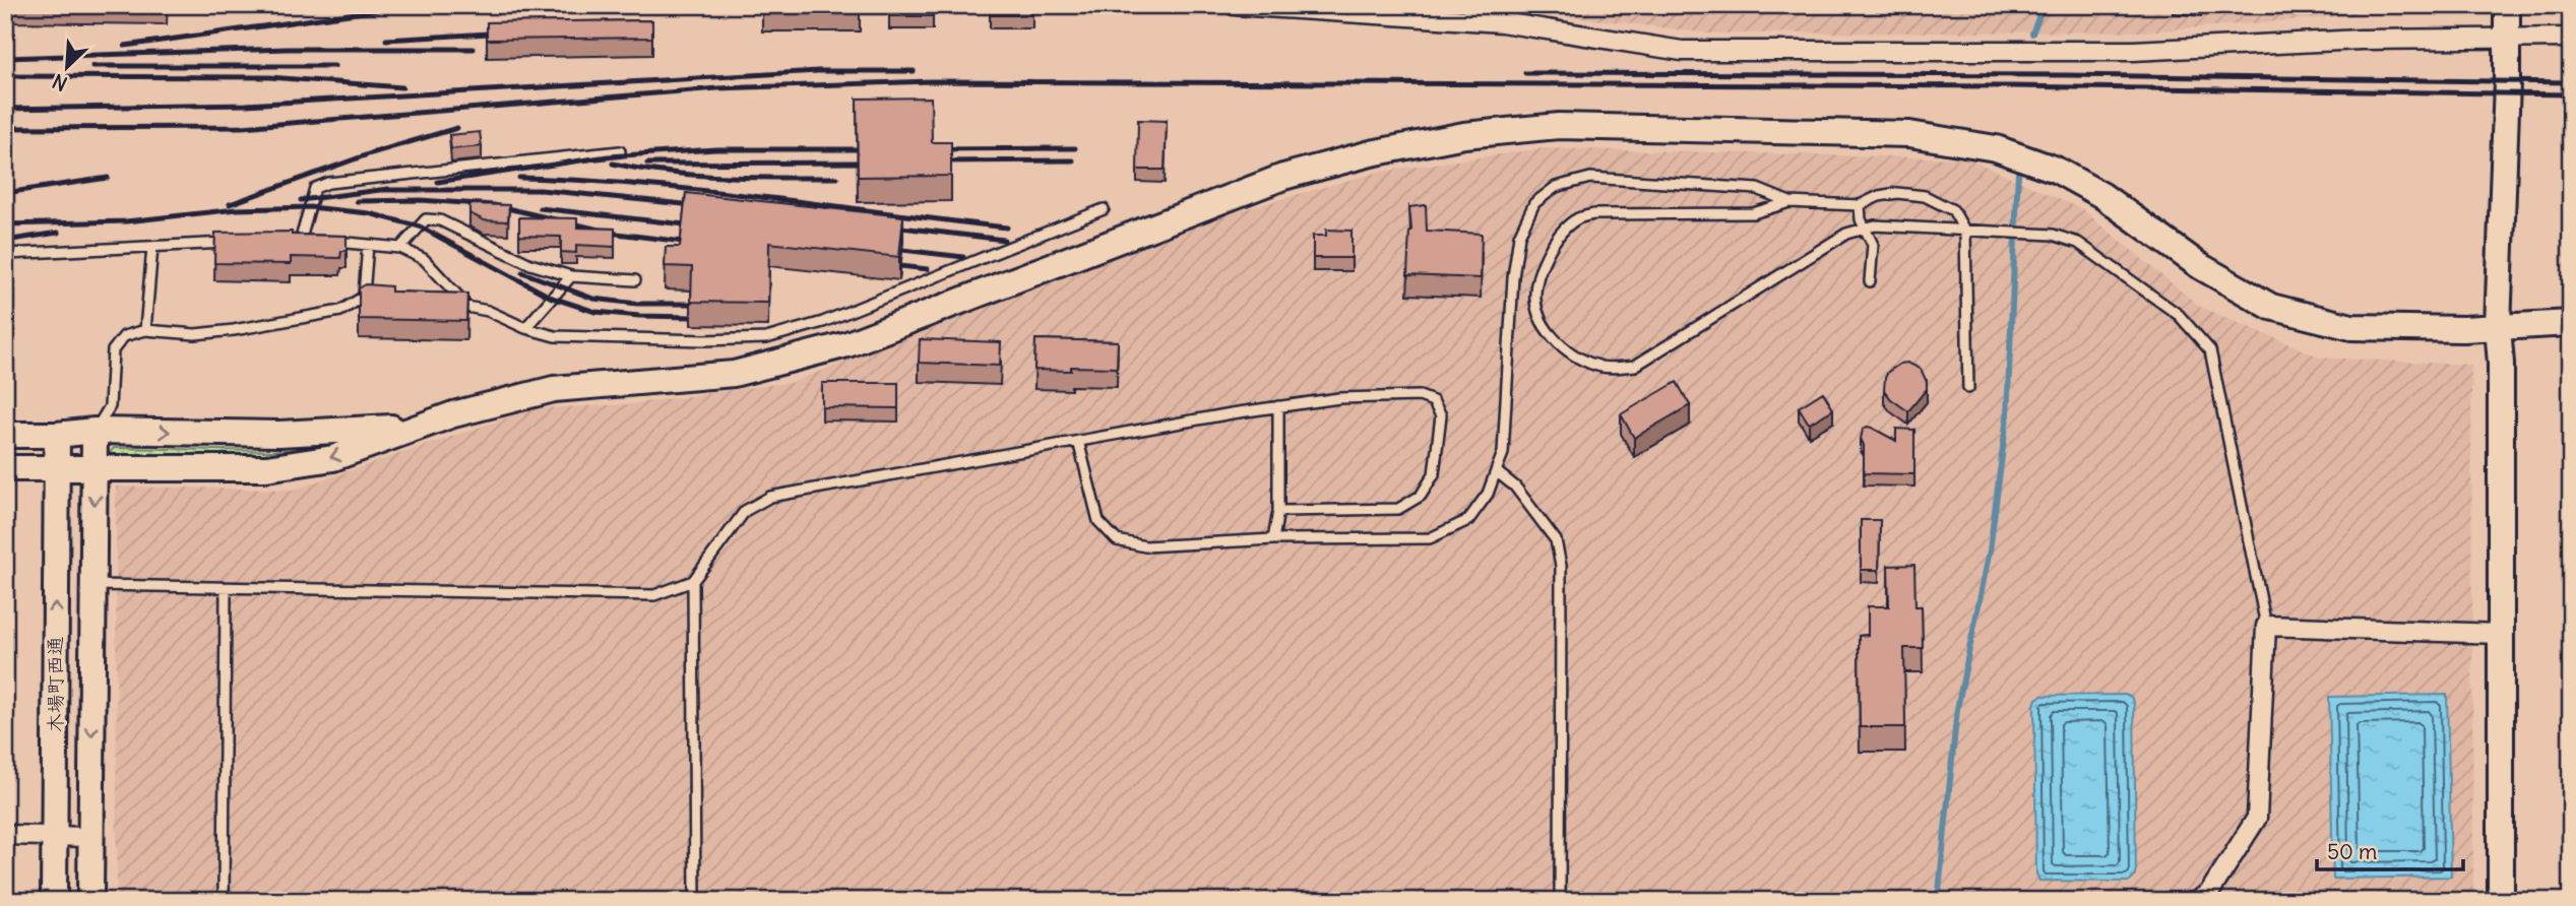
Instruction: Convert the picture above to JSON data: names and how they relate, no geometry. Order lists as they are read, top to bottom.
{
  "streets": {
    "street": ["木場町西通"]
  },
  "scale_bar": "50 m",
  "north": "bottom left"
}
